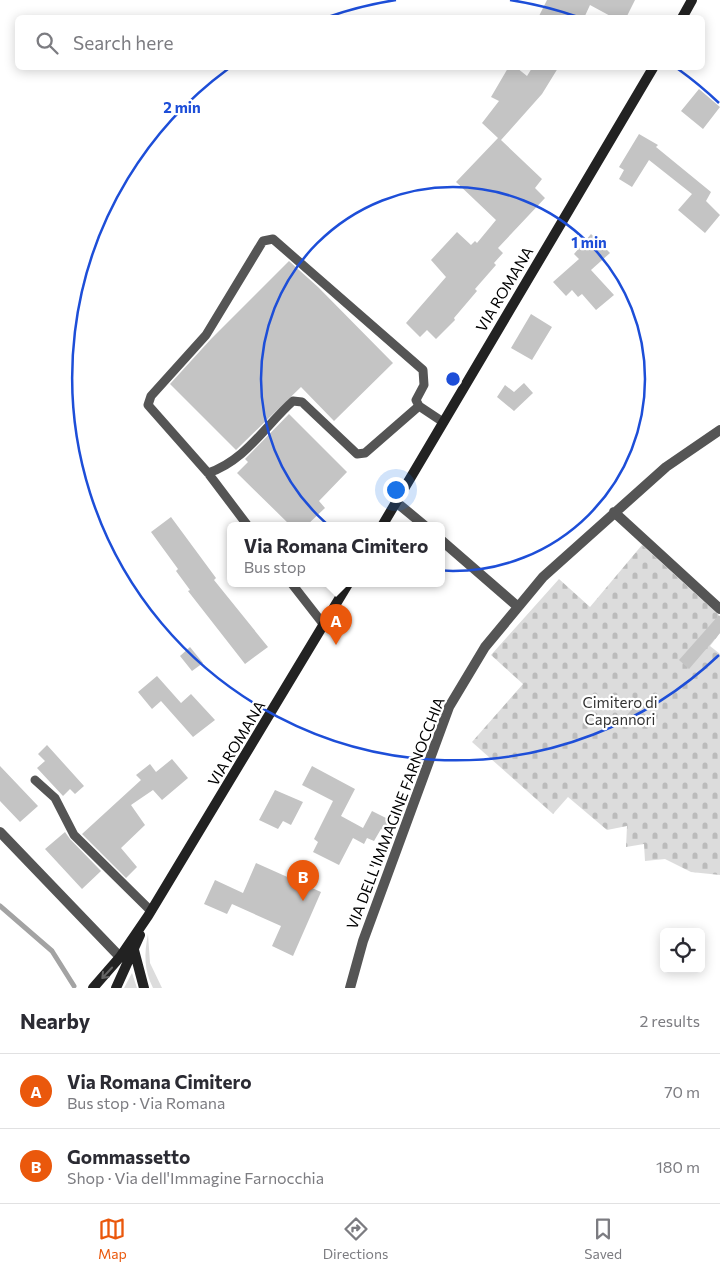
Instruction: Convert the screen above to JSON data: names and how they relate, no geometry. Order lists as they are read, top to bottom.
{
  "streets": {
    "street": ["VIA ROMANA", "VIA DELL'IMMAGINE FARNOCCHIA"]
  },
  "parks": ["Cimitero di Capannori"],
  "page": {
    "search": "Search here",
    "popup": ["Via Romana Cimitero", "Bus stop"],
    "pins": ["A", "B"],
    "heading": ["Nearby", "2 results"],
    "list": [
      {
        "mark": "A",
        "name": "Via Romana Cimitero",
        "note": "Bus stop · Via Romana",
        "value": "70 m"
      },
      {
        "mark": "B",
        "name": "Gommassetto",
        "note": "Shop · Via dell'Immagine Farnocchia",
        "value": "180 m"
      }
    ],
    "nav": ["Map", "Directions", "Saved"]
  },
  "rings": ["2 min", "1 min"]
}
